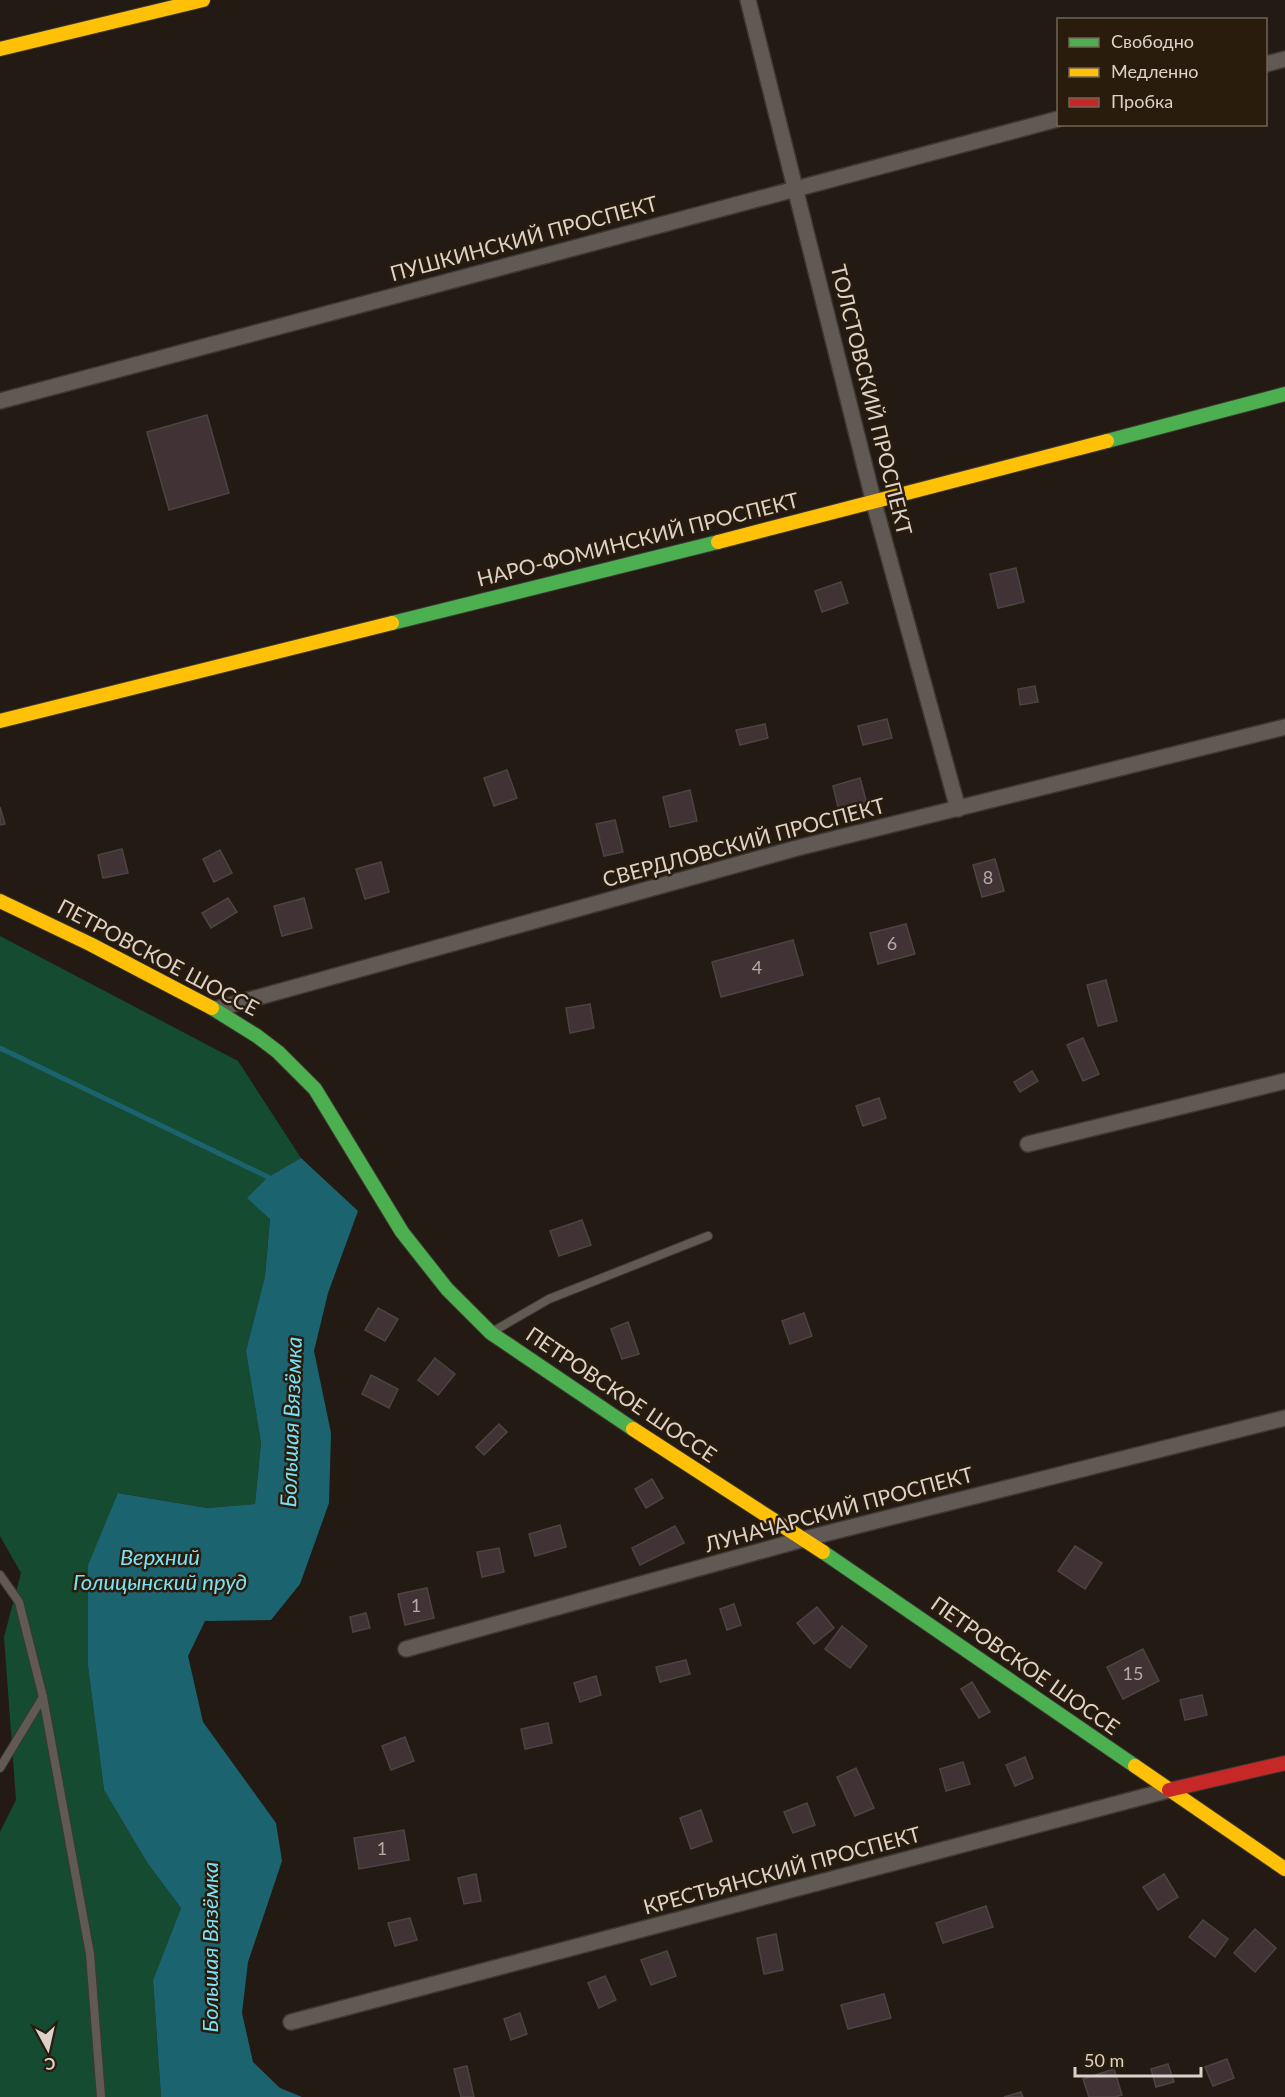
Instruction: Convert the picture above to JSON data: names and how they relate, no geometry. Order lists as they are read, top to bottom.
{
  "streets": {
    "street": [
      "ПУШКИНСКИЙ ПРОСПЕКТ",
      "ТОЛСТОВСКИЙ ПРОСПЕКТ",
      "НАРО-ФОМИНСКИЙ ПРОСПЕКТ",
      "СВЕРДЛОВСКИЙ ПРОСПЕКТ",
      "ПЕТРОВСКОЕ ШОССЕ",
      "ЛУНАЧАРСКИЙ ПРОСПЕКТ",
      "КРЕСТЬЯНСКИЙ ПРОСПЕКТ"
    ]
  },
  "crossings": [
    ["ПУШКИНСКИЙ ПРОСПЕКТ", "ТОЛСТОВСКИЙ ПРОСПЕКТ"],
    ["ТОЛСТОВСКИЙ ПРОСПЕКТ", "НАРО-ФОМИНСКИЙ ПРОСПЕКТ"],
    ["ТОЛСТОВСКИЙ ПРОСПЕКТ", "СВЕРДЛОВСКИЙ ПРОСПЕКТ"],
    ["СВЕРДЛОВСКИЙ ПРОСПЕКТ", "ПЕТРОВСКОЕ ШОССЕ"],
    ["ПЕТРОВСКОЕ ШОССЕ", "ЛУНАЧАРСКИЙ ПРОСПЕКТ"],
    ["ПЕТРОВСКОЕ ШОССЕ", "КРЕСТЬЯНСКИЙ ПРОСПЕКТ"]
  ],
  "water": ["Большая Вязёмка", "Верхний Голицынский пруд"],
  "house_numbers": [
    "8",
    "6",
    "4",
    "1",
    "15",
    "1"
  ],
  "legend": ["Свободно", "Медленно", "Пробка"],
  "scale_bar": "50 m",
  "north": "bottom"
}
